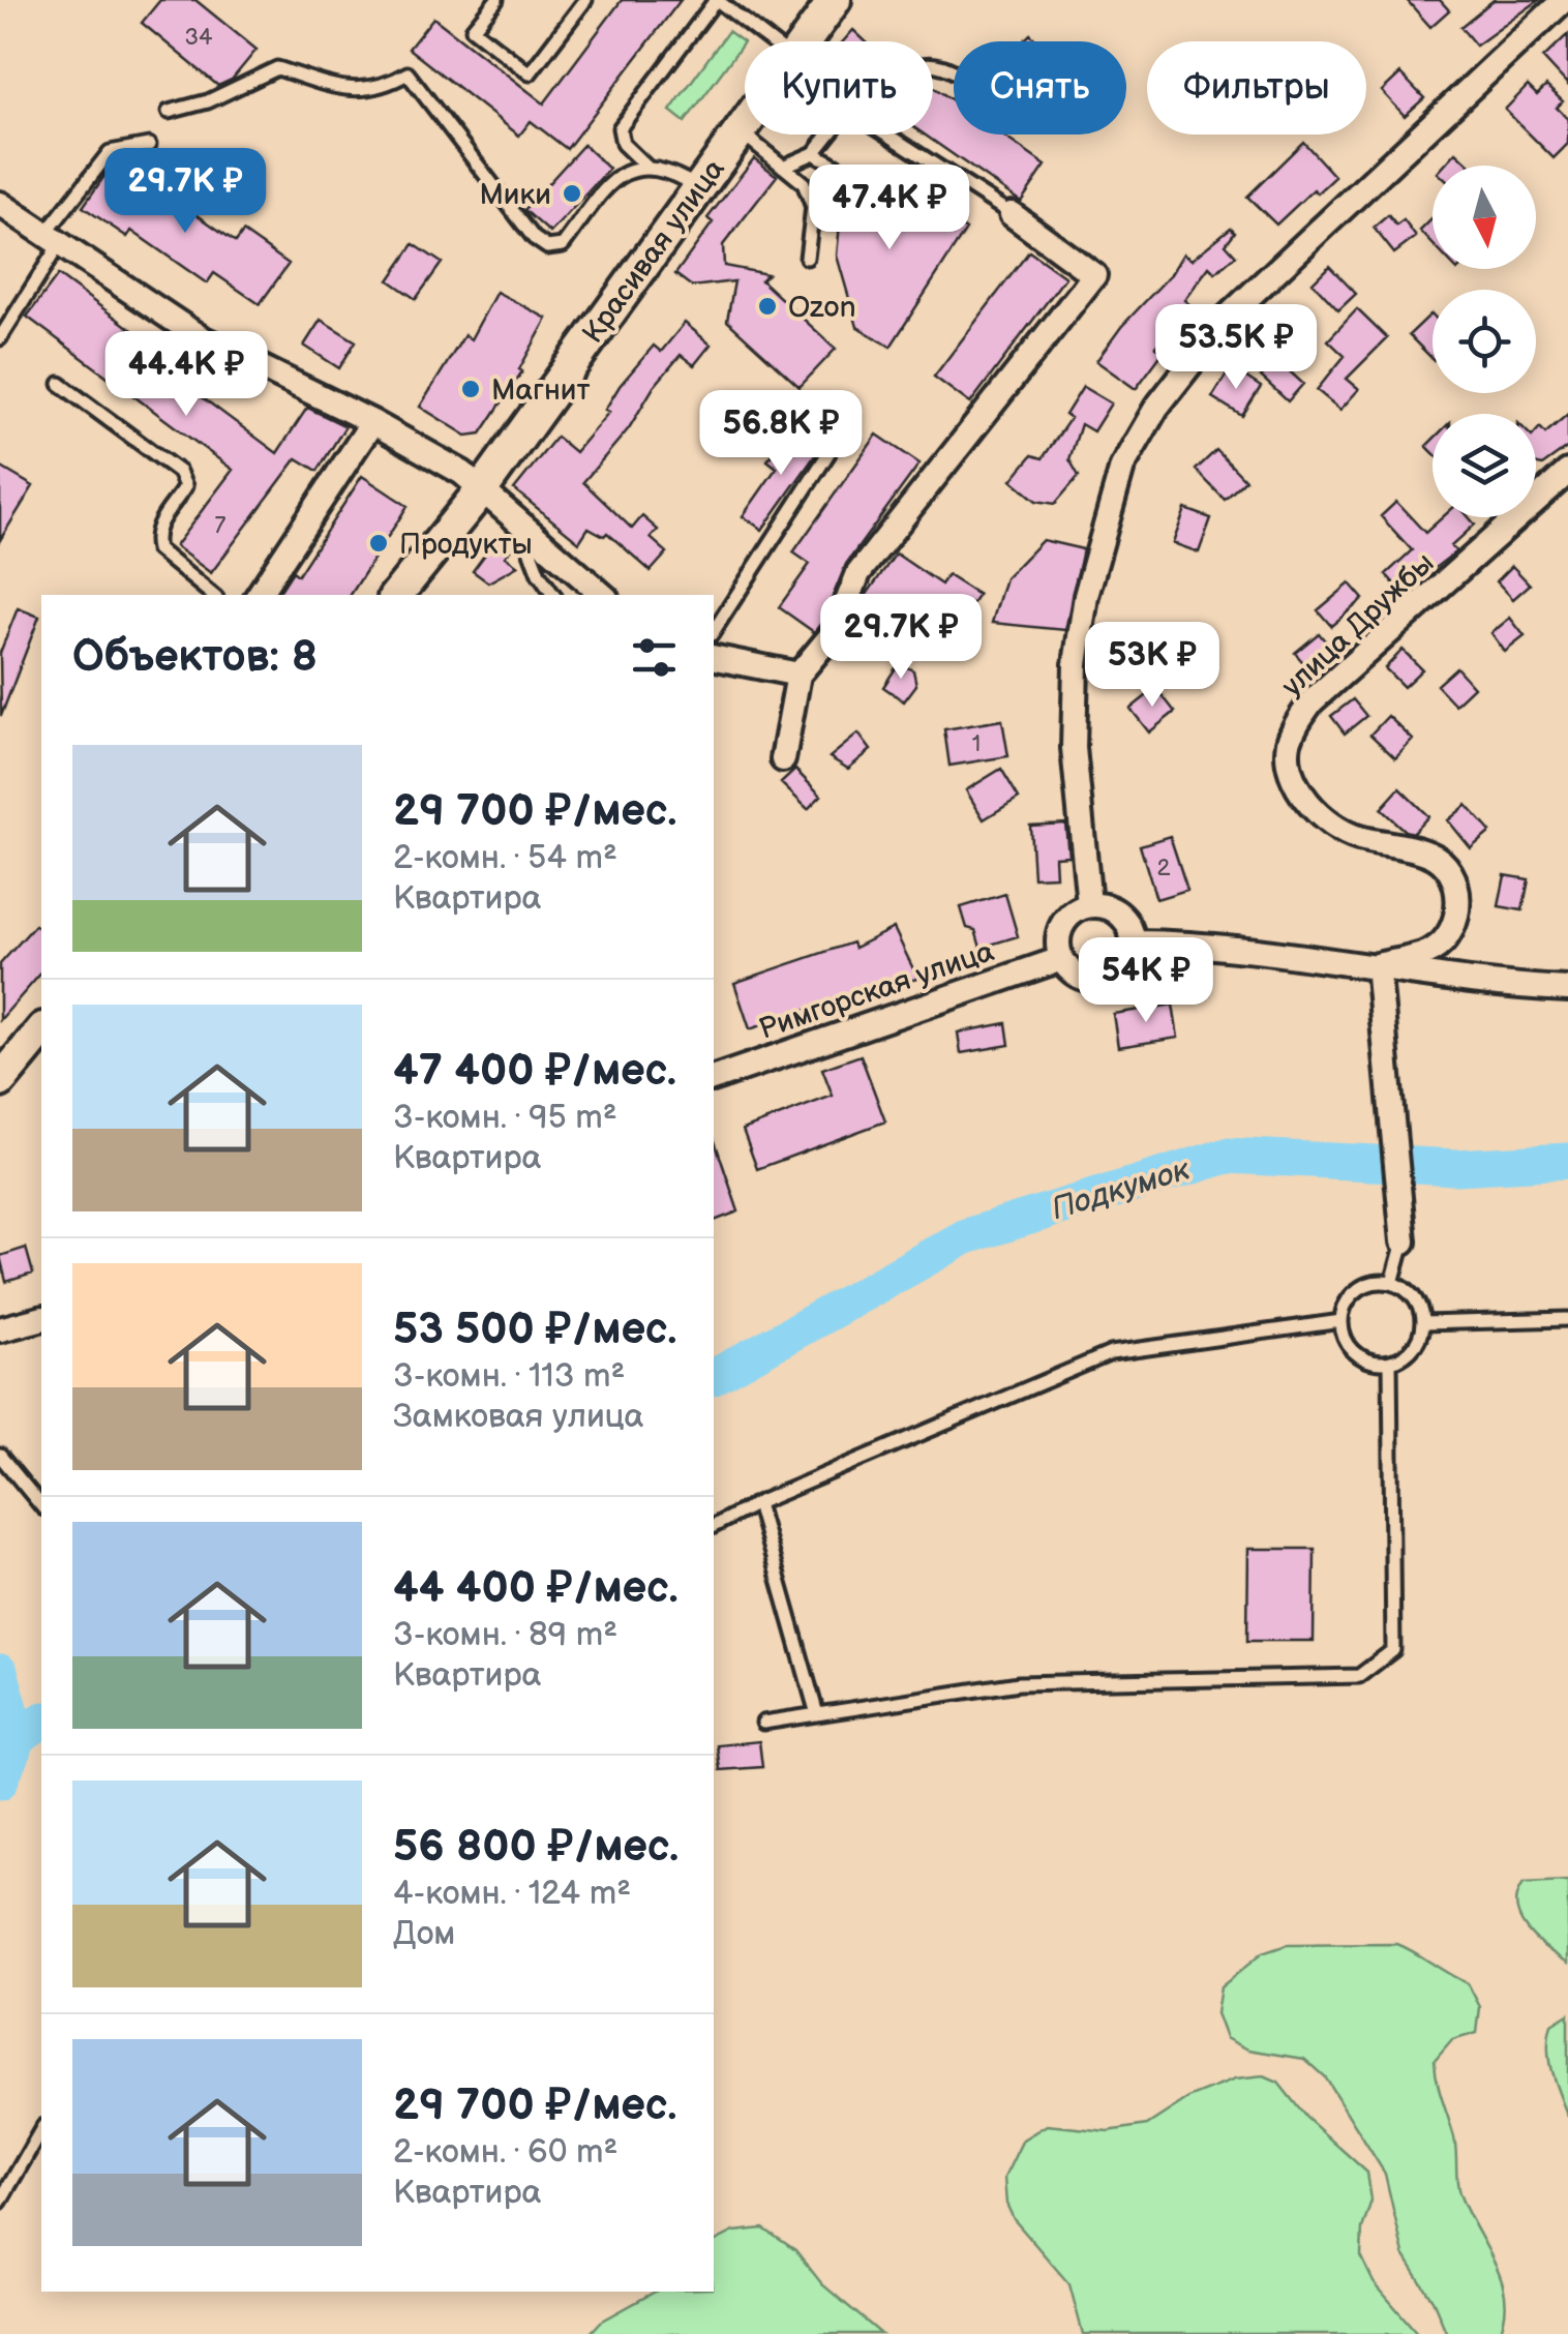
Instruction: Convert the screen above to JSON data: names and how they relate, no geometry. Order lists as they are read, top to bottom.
{
  "streets": {
    "main road": ["Красивая улица"],
    "street": ["улица Дружбы", "Римгорская улица"]
  },
  "water": ["Подкумок"],
  "places": [
    "Мики",
    "Ozon",
    "Магнит",
    "Продукты"
  ],
  "house_numbers": [
    "34",
    "7",
    "1",
    "2"
  ],
  "north": "bottom",
  "page": {
    "chip": ["Купить", "Снять", "Фильтры"],
    "price": [
      "29.7K ₽",
      "47.4K ₽",
      "53.5K ₽",
      "44.4K ₽",
      "56.8K ₽",
      "29.7K ₽",
      "53K ₽",
      "54K ₽"
    ],
    "heading": "Объектов: 8",
    "list": [
      {
        "name": "29 700 ₽/мес.",
        "note": "2-комн. · 54 m² · Квартира"
      },
      {
        "name": "47 400 ₽/мес.",
        "note": "3-комн. · 95 m² · Квартира"
      },
      {
        "name": "53 500 ₽/мес.",
        "note": "3-комн. · 113 m² · Замковая улица"
      },
      {
        "name": "44 400 ₽/мес.",
        "note": "3-комн. · 89 m² · Квартира"
      },
      {
        "name": "56 800 ₽/мес.",
        "note": "4-комн. · 124 m² · Дом"
      },
      {
        "name": "29 700 ₽/мес.",
        "note": "2-комн. · 60 m² · Квартира"
      }
    ]
  }
}
